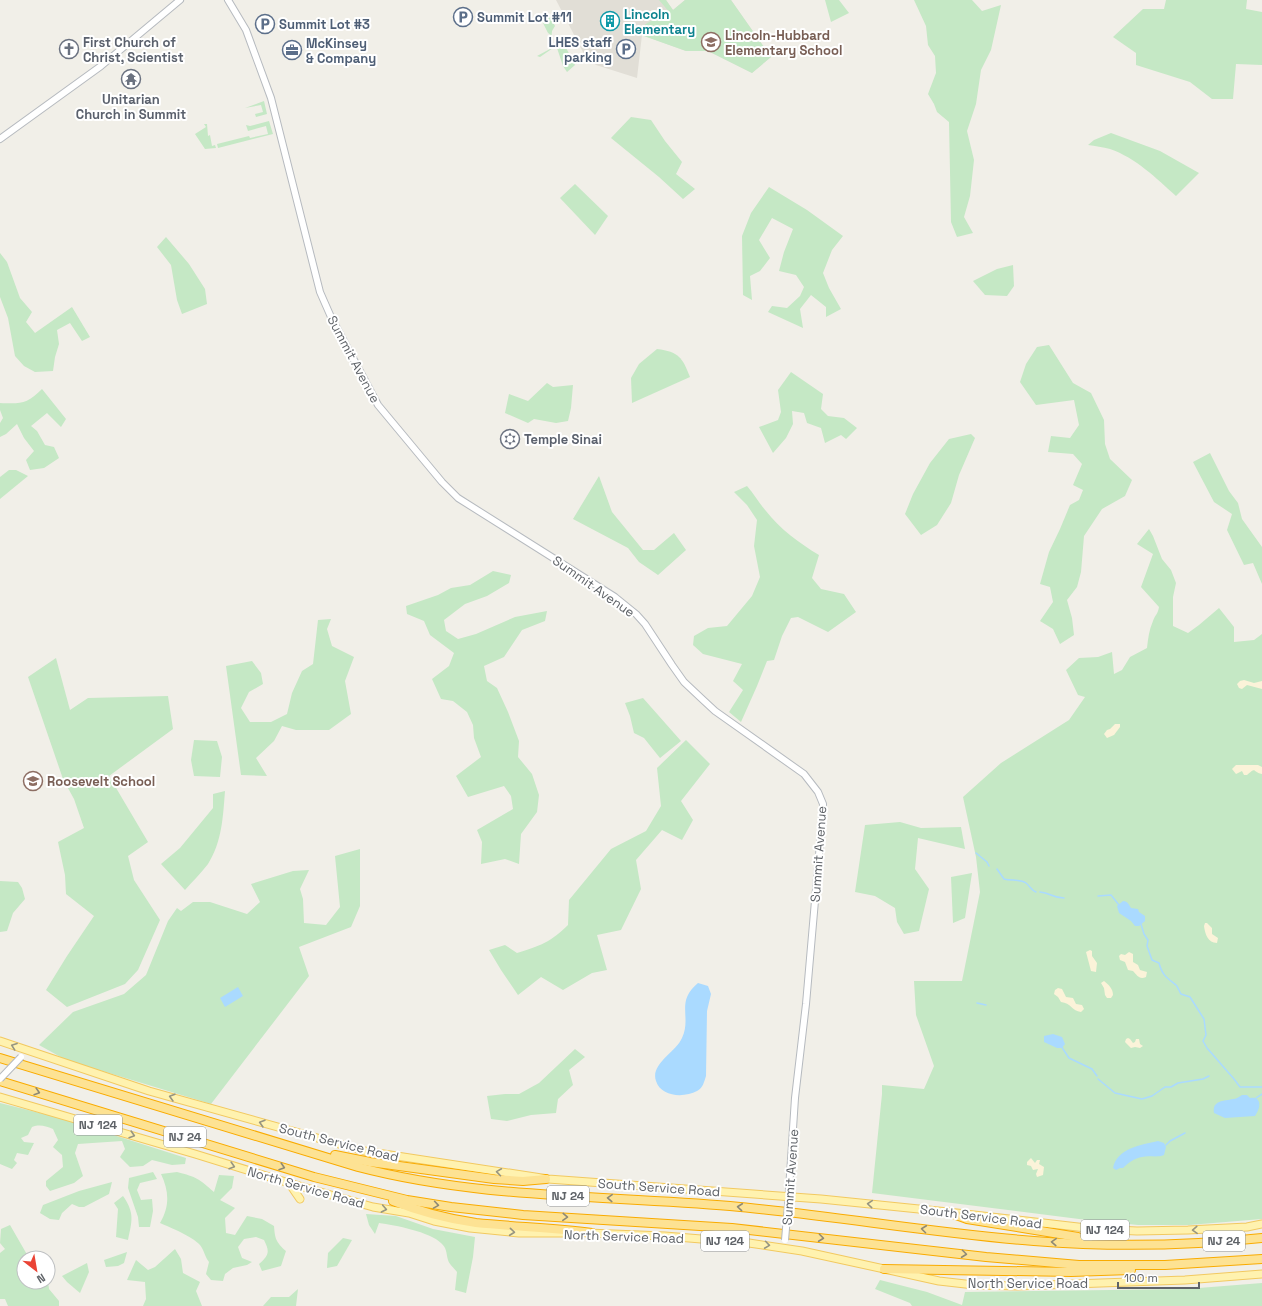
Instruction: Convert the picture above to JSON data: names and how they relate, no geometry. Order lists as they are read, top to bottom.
{
  "streets": {
    "highway": ["NJ 24"],
    "main road": ["NJ 124", "South Service Road", "North Service Road"],
    "street": ["Summit Avenue"]
  },
  "crossings": [
    ["Summit Avenue", "South Service Road"],
    ["Summit Avenue", "North Service Road"]
  ],
  "one_way": ["South Service Road", "North Service Road"],
  "places": {
    "parking": ["Summit Lot #11", "Summit Lot #3", "LHES staff parking"],
    "building": ["Lincoln Elementary"],
    "school or university": ["Lincoln-Hubbard Elementary School", "Roosevelt School"],
    "church": ["First Church of Christ, Scientist"],
    "office": ["McKinsey & Company"],
    "temple": ["Unitarian Church in Summit"],
    "synagogue": ["Temple Sinai"]
  },
  "scale_bar": "100 m",
  "north": "bottom right"
}
